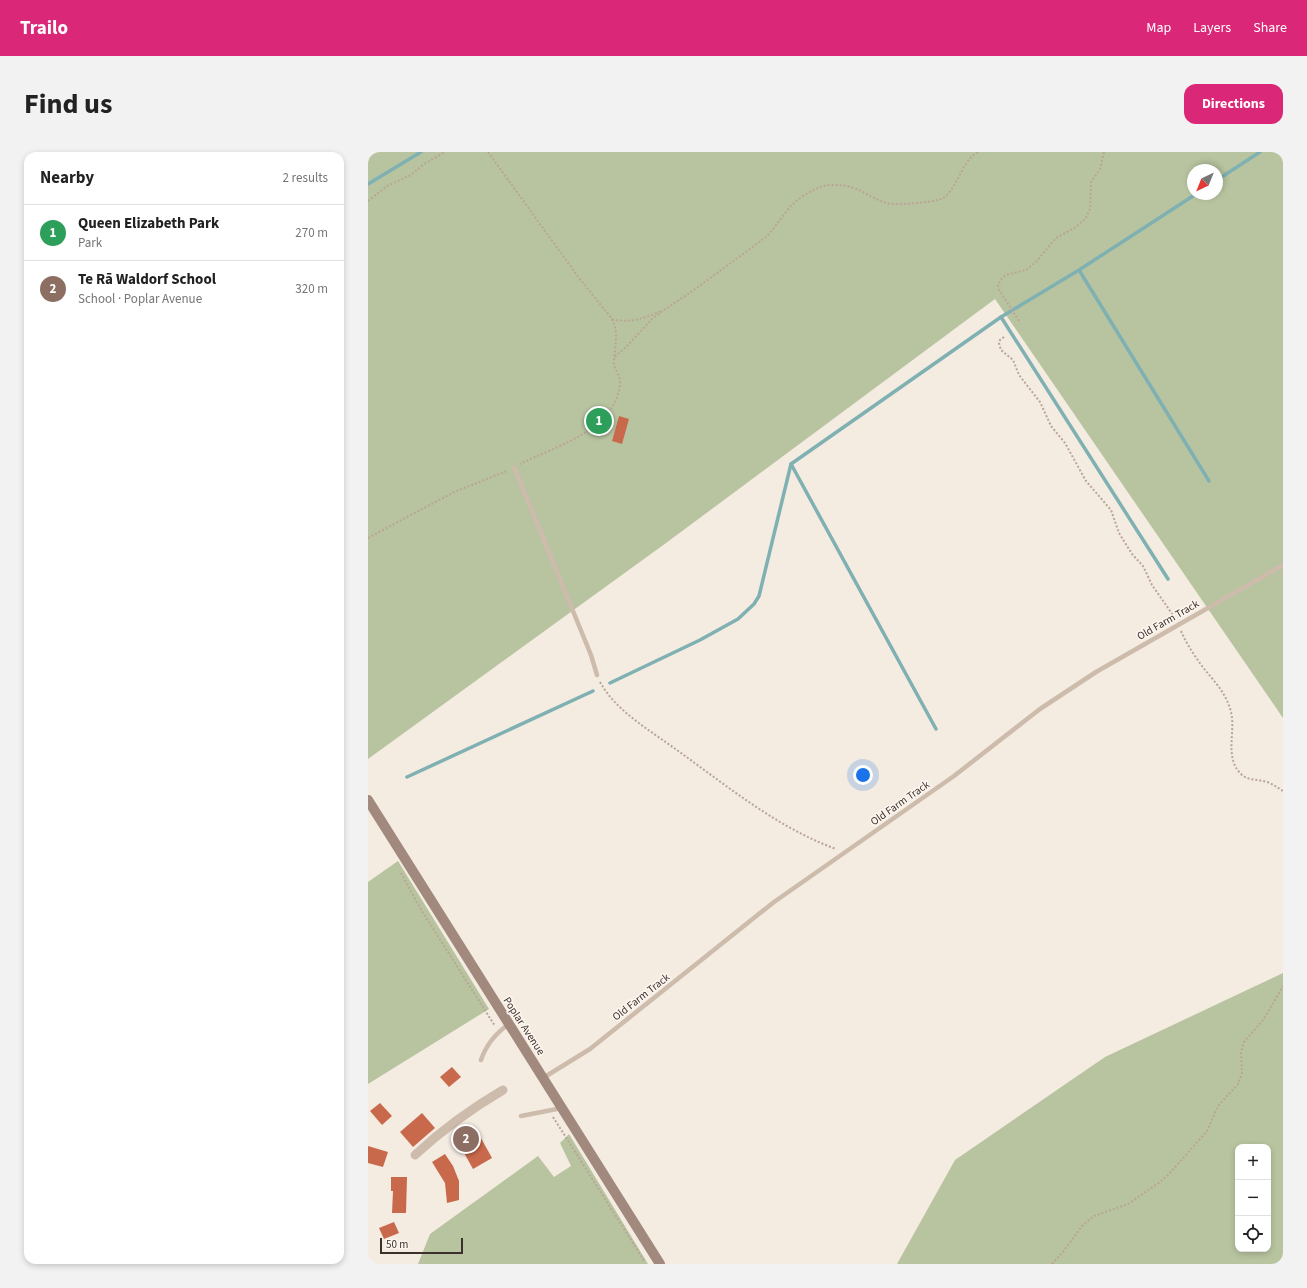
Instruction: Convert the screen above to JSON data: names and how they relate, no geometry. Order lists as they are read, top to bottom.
{
  "streets": {
    "main road": ["Poplar Avenue"],
    "lane": ["Old Farm Track"]
  },
  "crossings": [
    ["Old Farm Track", "Poplar Avenue"]
  ],
  "scale_bar": "50 m",
  "north": "bottom left",
  "page": {
    "header": "Trailo",
    "nav": ["Map", "Layers", "Share"],
    "title": "Find us",
    "buttons": "Directions",
    "heading": ["Nearby", "2 results"],
    "list": [
      {
        "mark": "1",
        "name": "Queen Elizabeth Park",
        "note": "Park",
        "value": "270 m"
      },
      {
        "mark": "2",
        "name": "Te Rā Waldorf School",
        "note": "School · Poplar Avenue",
        "value": "320 m"
      }
    ],
    "pins": ["1", "2"],
    "map_buttons": ["+", "−"],
    "scale": "50 m"
  }
}
